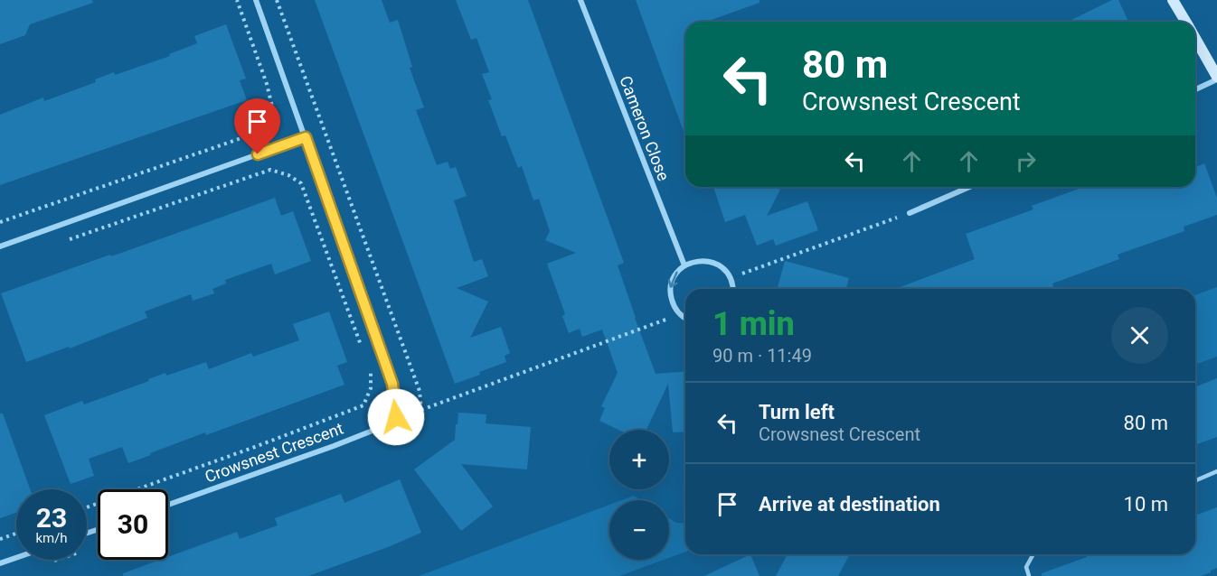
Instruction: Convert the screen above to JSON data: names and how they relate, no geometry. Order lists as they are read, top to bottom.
{
  "streets": {
    "street": ["Cameron Close", "Crowsnest Crescent"]
  },
  "page": {
    "turn": ["80 m", "Crowsnest Crescent"],
    "heading": ["1 min", "90 m · 11:49"],
    "list": [
      {
        "name": "Turn left",
        "note": "Crowsnest Crescent",
        "value": "80 m"
      },
      {
        "name": "Arrive at destination",
        "value": "10 m"
      }
    ],
    "map_buttons": ["+", "−"],
    "speed": "23 km/h",
    "limit": "30"
  }
}
